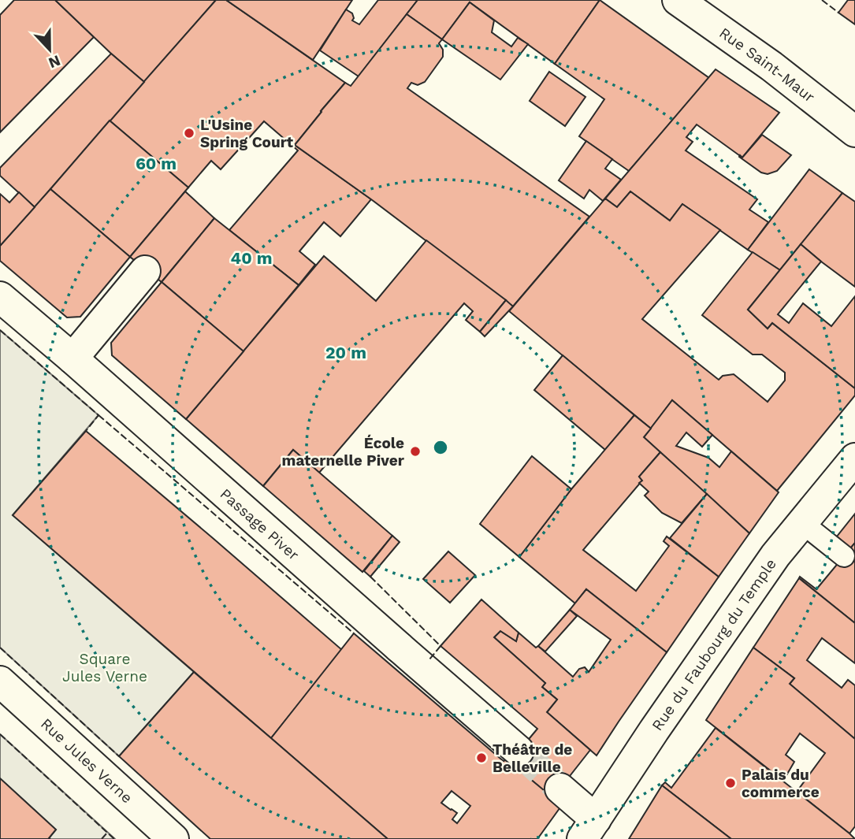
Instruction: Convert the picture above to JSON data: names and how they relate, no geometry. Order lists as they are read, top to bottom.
{
  "streets": {
    "street": [
      "Rue Saint-Maur",
      "Passage Piver",
      "Rue du Faubourg du Temple",
      "Rue Jules Verne"
    ]
  },
  "parks": ["Square Jules Verne"],
  "places": [
    "L'Usine Spring Court",
    "École maternelle Piver",
    "Théâtre de Belleville",
    "Palais du commerce"
  ],
  "north": "bottom",
  "rings": ["60 m", "40 m", "20 m"]
}
